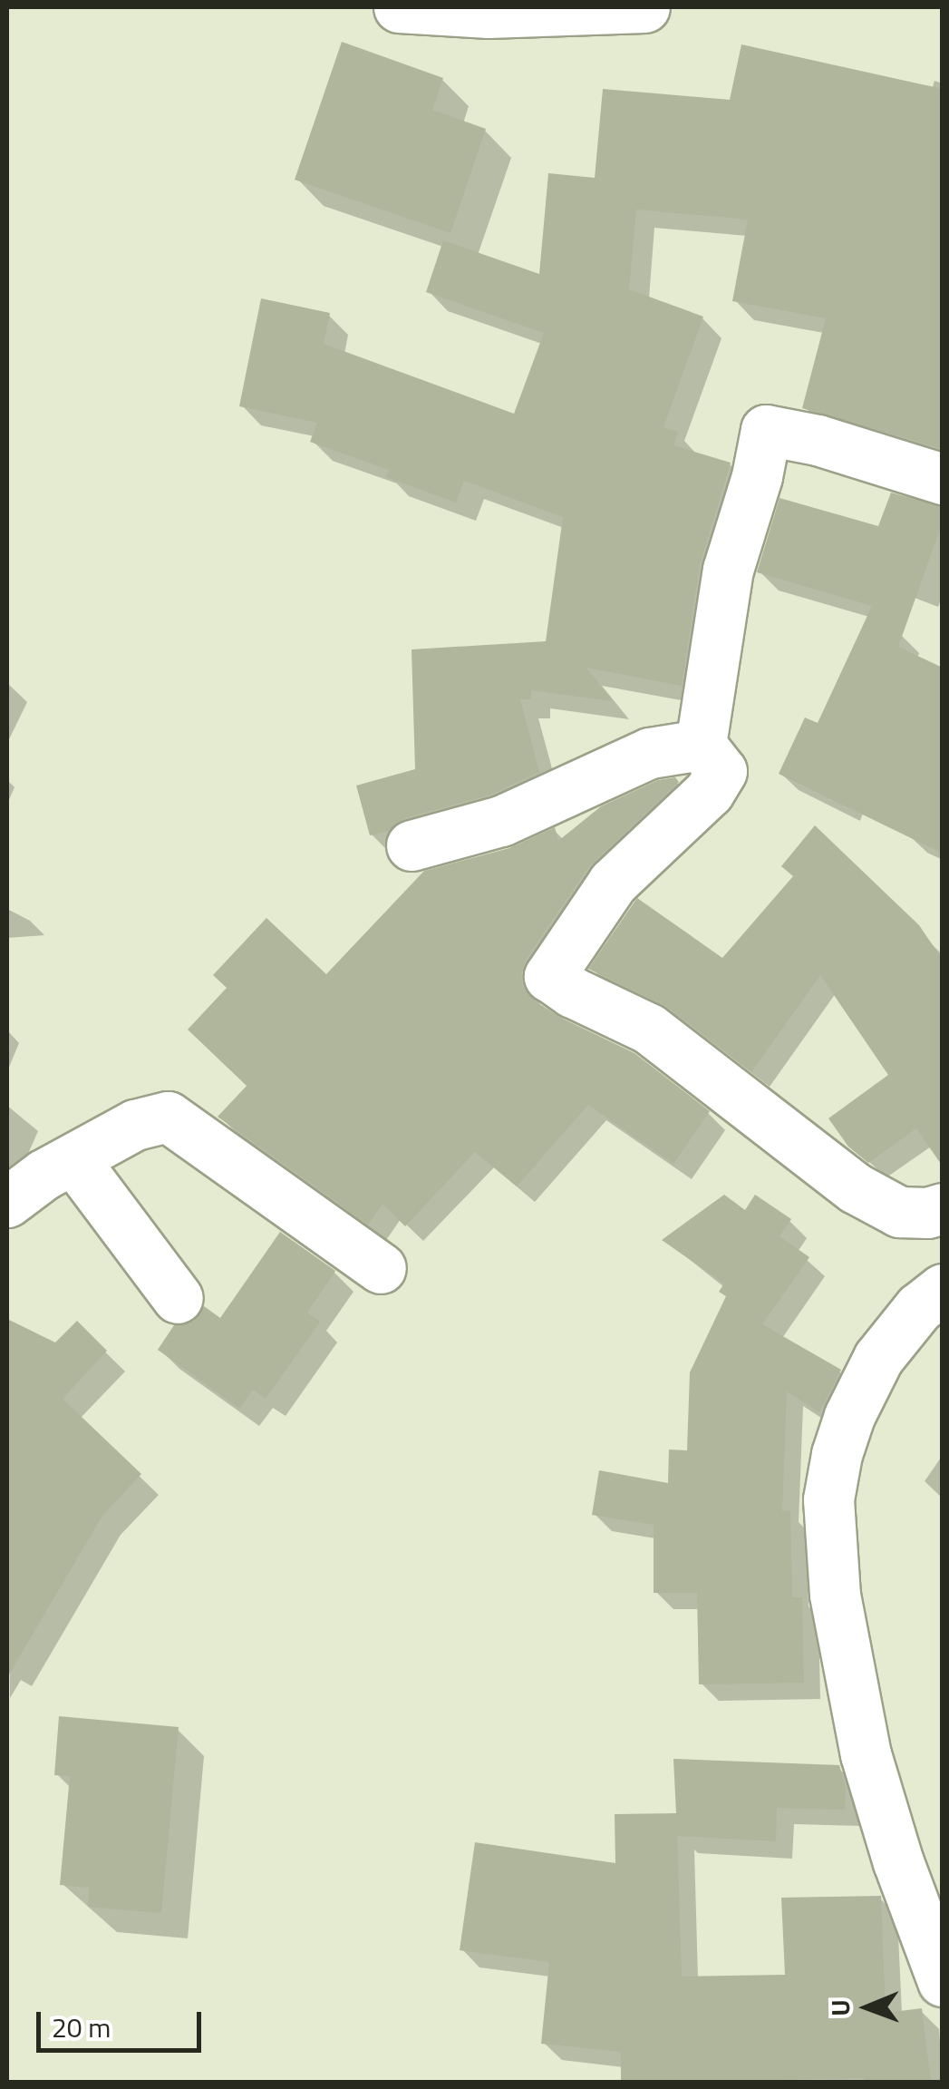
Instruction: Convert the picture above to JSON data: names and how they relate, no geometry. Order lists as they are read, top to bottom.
{
  "scale_bar": "20 m",
  "north": "left"
}
